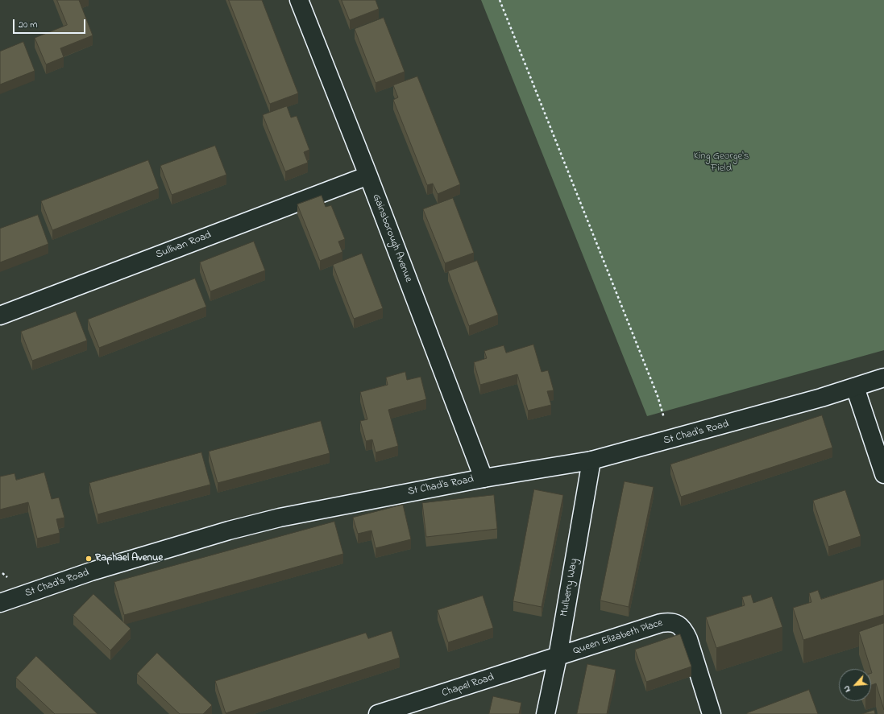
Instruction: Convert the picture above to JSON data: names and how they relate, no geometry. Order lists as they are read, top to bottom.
{
  "streets": {
    "street": [
      "Gainsborough Avenue",
      "Sullivan Road",
      "St Chad's Road",
      "Mulberry Way",
      "Queen Elizabeth Place",
      "Chapel Road"
    ]
  },
  "crossings": [
    ["Gainsborough Avenue", "Sullivan Road"],
    ["Gainsborough Avenue", "St Chad's Road"],
    ["St Chad's Road", "Mulberry Way"],
    ["Mulberry Way", "Queen Elizabeth Place"],
    ["Mulberry Way", "Chapel Road"],
    ["Queen Elizabeth Place", "Chapel Road"]
  ],
  "parks": ["King George's Field"],
  "places": ["Raphael Avenue"],
  "scale_bar": "20 m",
  "north": "bottom left"
}
